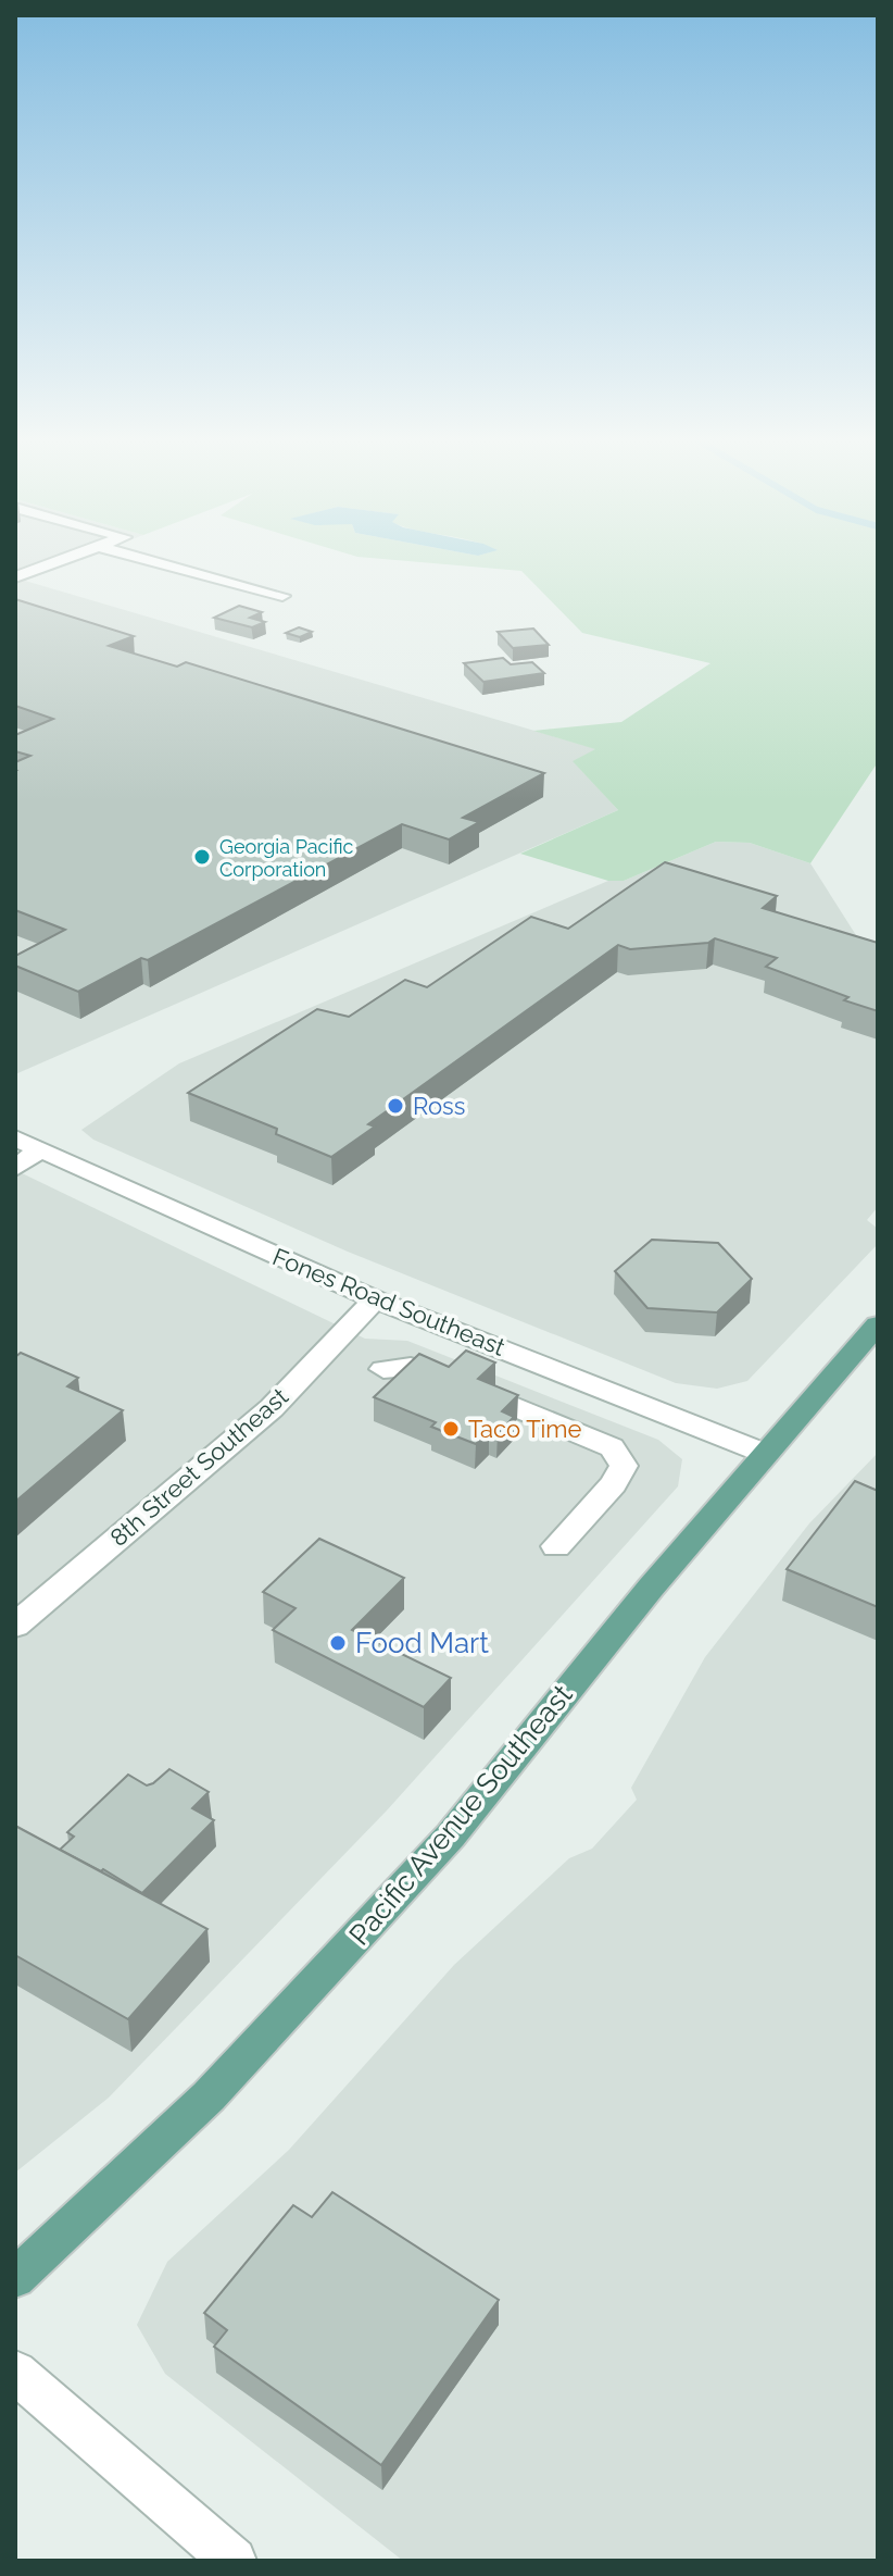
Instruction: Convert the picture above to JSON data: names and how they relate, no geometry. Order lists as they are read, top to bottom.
{
  "streets": {
    "main road": ["Pacific Avenue Southeast"],
    "street": ["Fones Road Southeast", "8th Street Southeast"]
  },
  "crossings": [
    ["Fones Road Southeast", "8th Street Southeast"],
    ["Fones Road Southeast", "Pacific Avenue Southeast"]
  ],
  "places": [
    "Georgia Pacific Corporation",
    "Ross",
    "Taco Time",
    "Food Mart"
  ]
}
